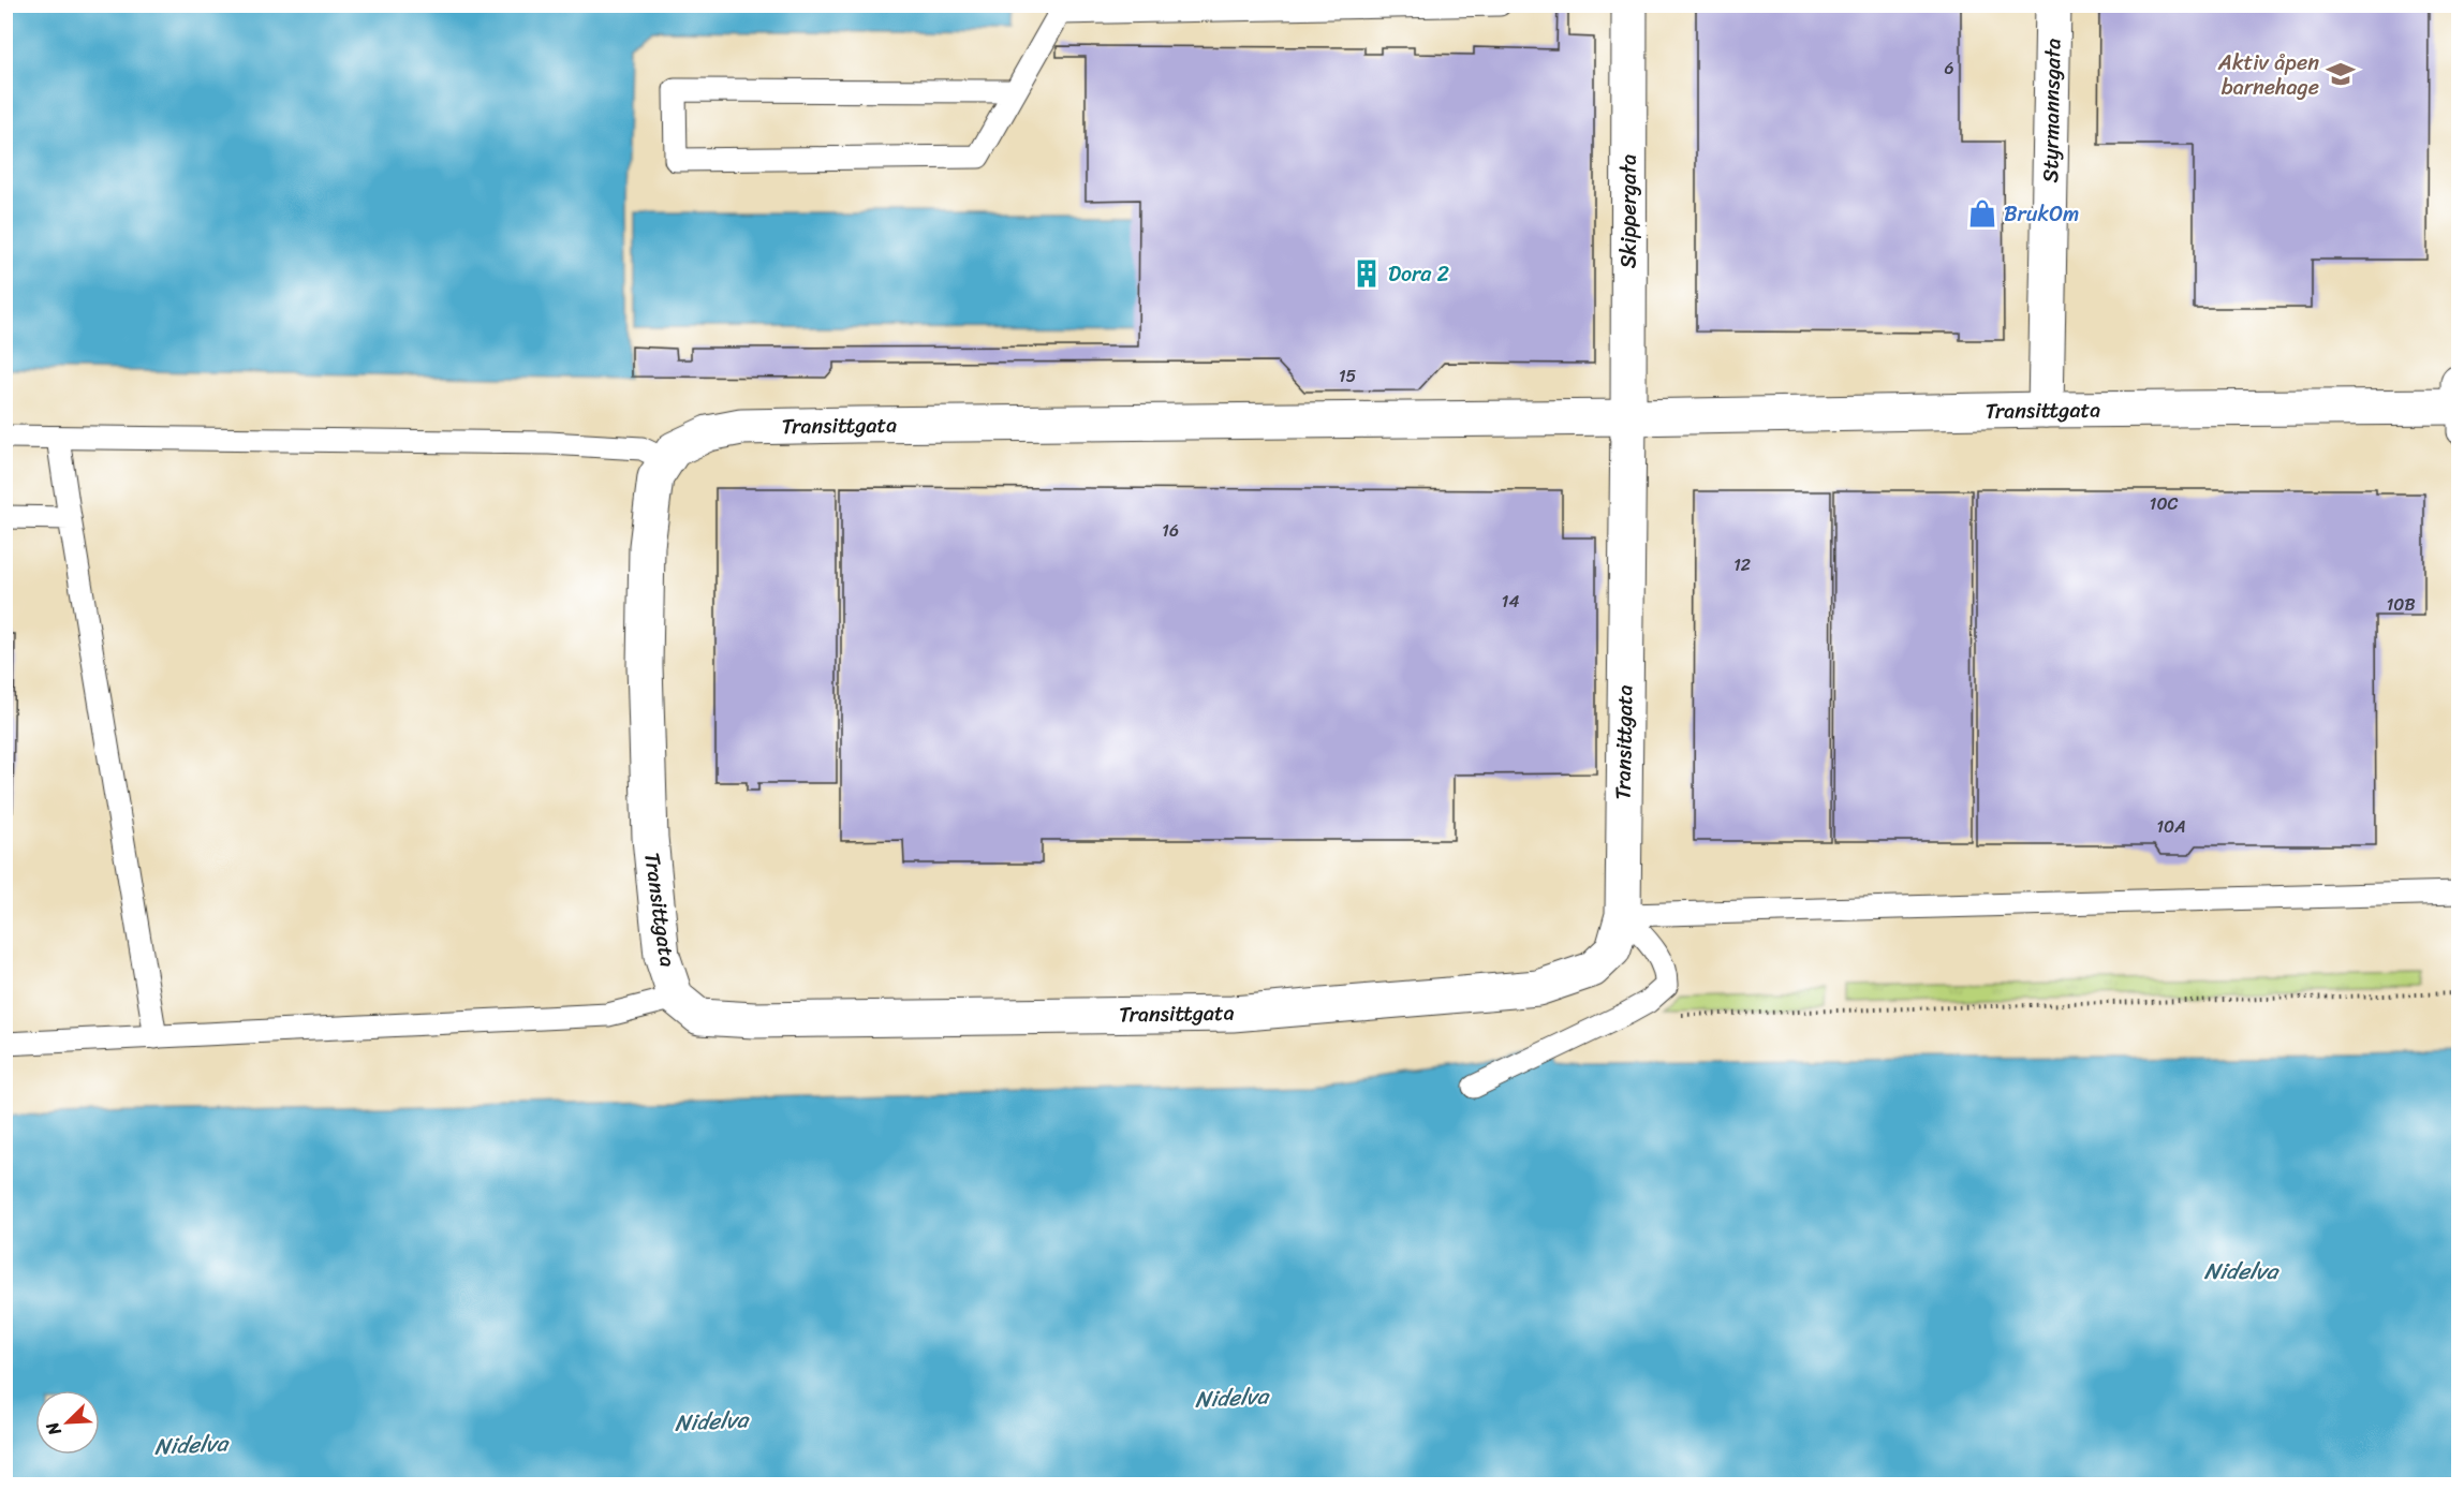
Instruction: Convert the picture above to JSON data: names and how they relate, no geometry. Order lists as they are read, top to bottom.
{
  "streets": {
    "street": ["Styrmannsgata", "Skippergata", "Transittgata"]
  },
  "crossings": [
    ["Styrmannsgata", "Transittgata"],
    ["Skippergata", "Transittgata"]
  ],
  "water": ["Nidelva"],
  "places": {
    "school or university": ["Aktiv åpen barnehage"],
    "shop": ["BrukOm"],
    "building": ["Dora 2"]
  },
  "house_numbers": [
    "6",
    "15",
    "10C",
    "16",
    "12",
    "14",
    "10B",
    "10A"
  ],
  "north": "bottom left"
}
